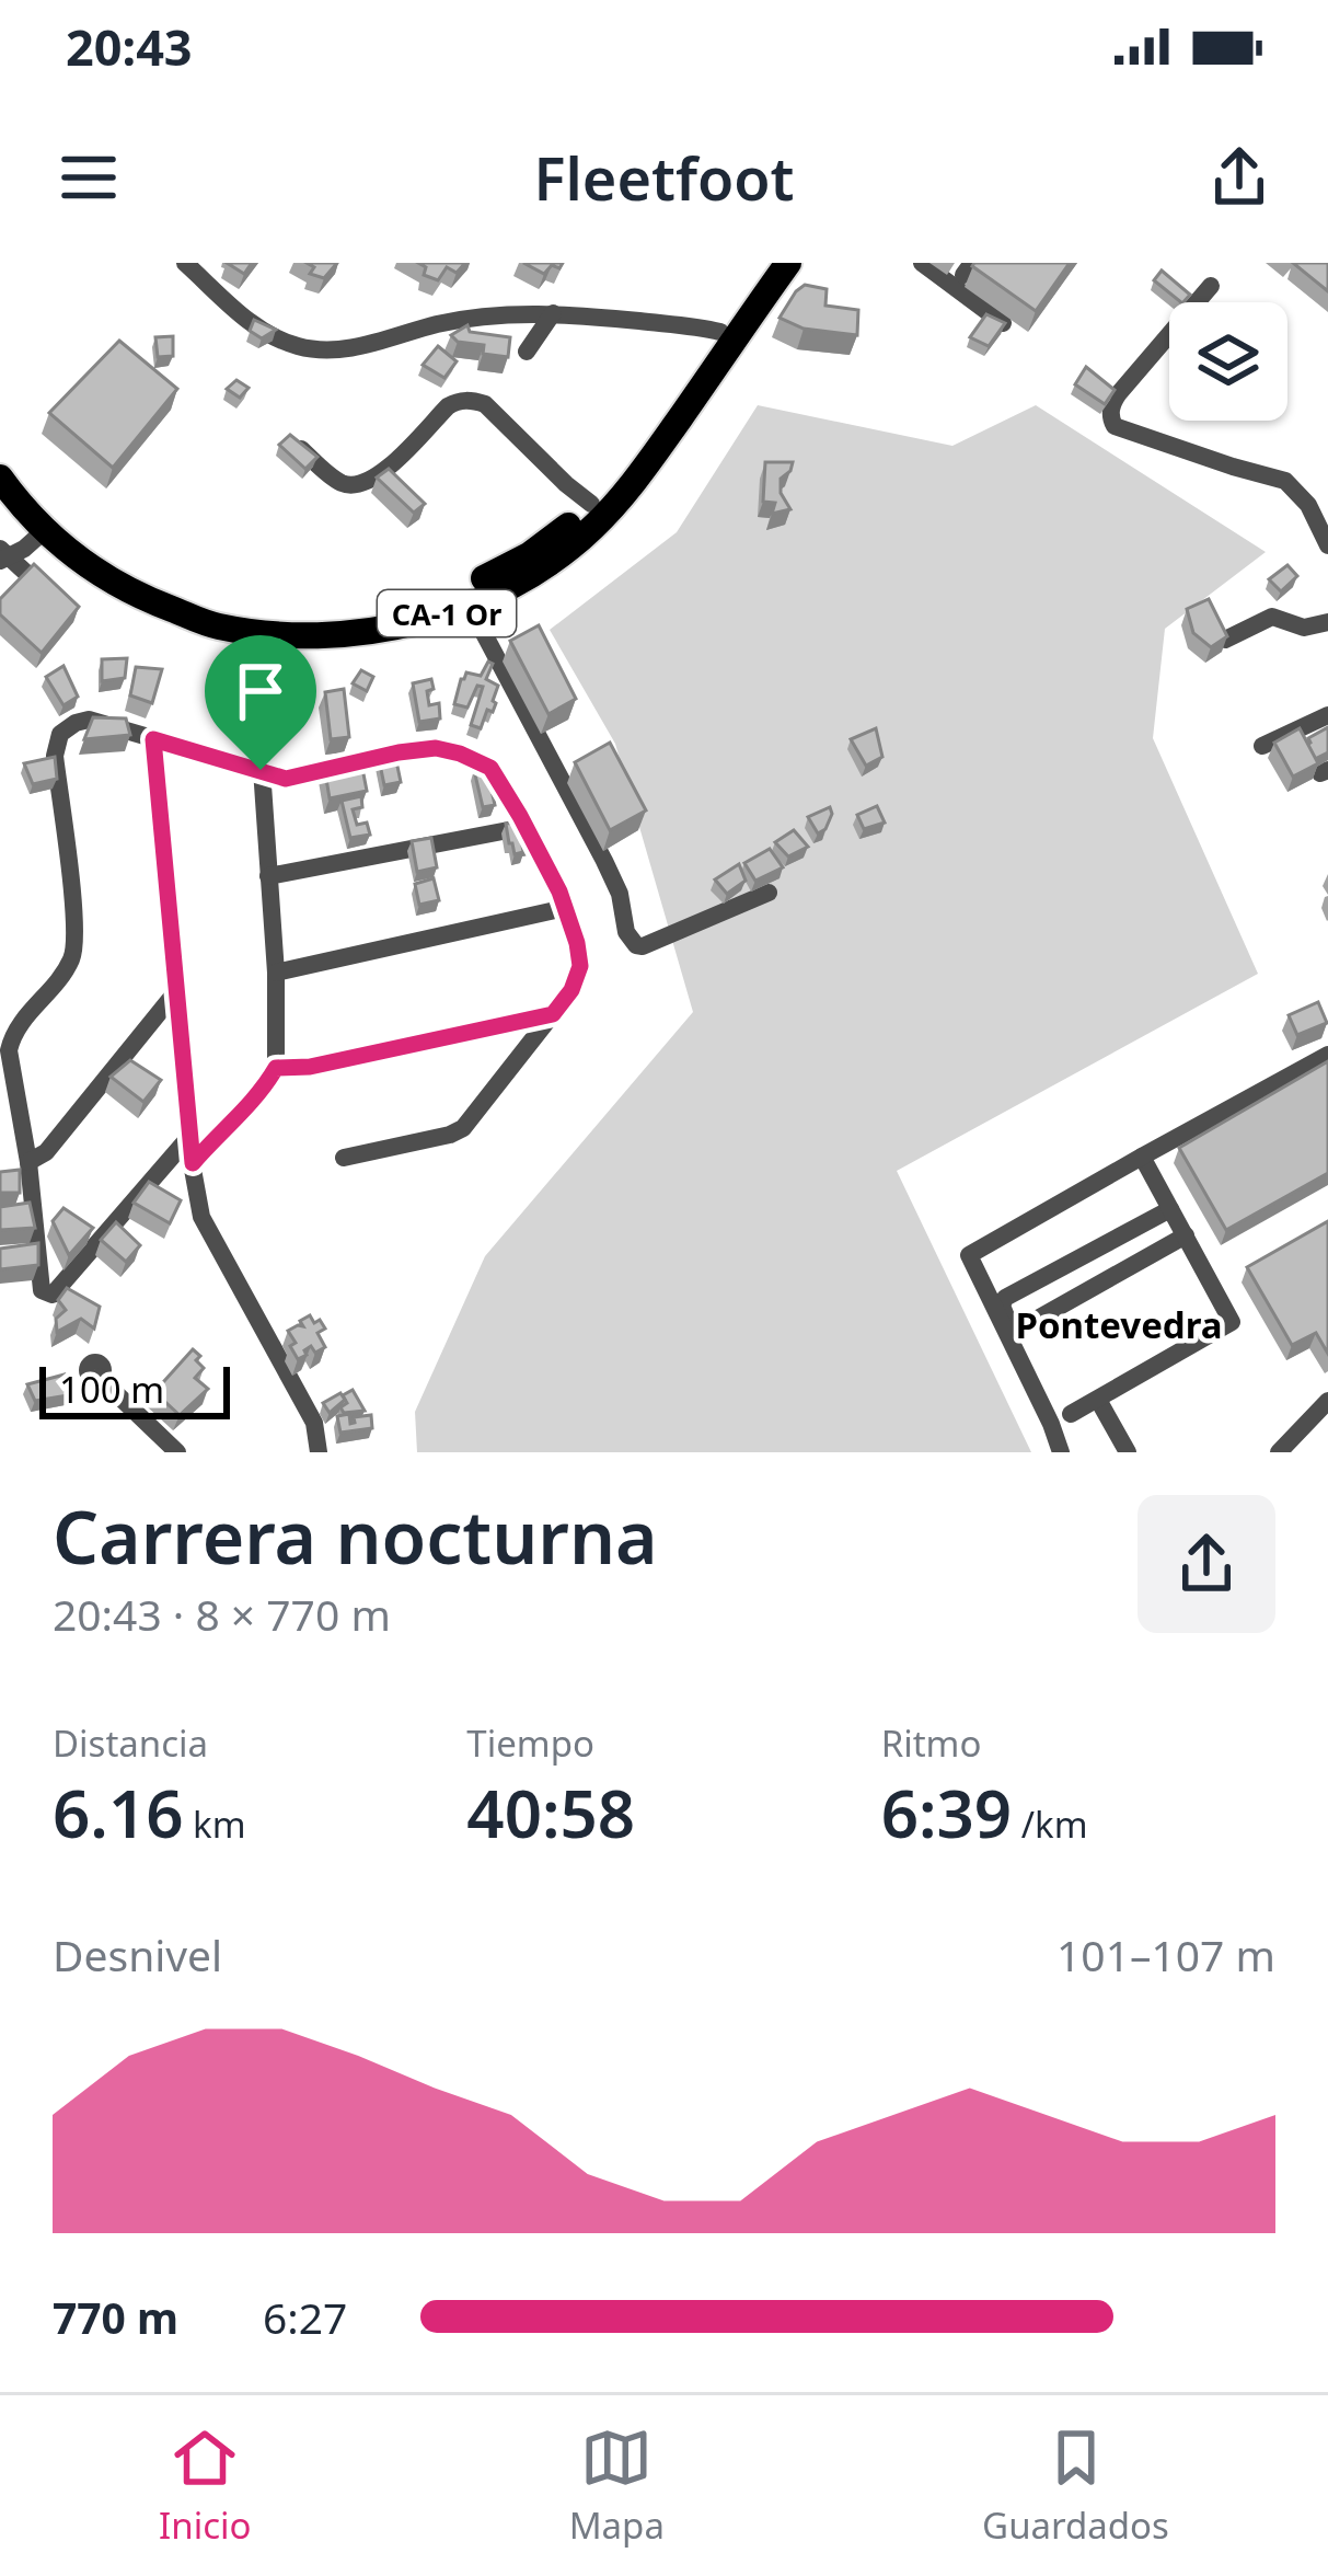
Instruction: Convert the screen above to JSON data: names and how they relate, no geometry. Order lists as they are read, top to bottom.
{
  "streets": {
    "highway": ["CA-1 Or"]
  },
  "districts": ["Pontevedra"],
  "scale_bar": "100 m",
  "page": {
    "status": "20:43",
    "header": "Fleetfoot",
    "scale": "100 m",
    "heading": ["Carrera nocturna", "20:43 · 8 × 770 m"],
    "stats": [
      ["Distancia", "6.16 km"],
      ["Tiempo", "40:58"],
      ["Ritmo", "6:39 /km"]
    ],
    "chart": ["Desnivel", "101–107 m"],
    "list": [
      {
        "name": "770 m",
        "note": "6:27"
      }
    ],
    "tabs": ["Inicio", "Mapa", "Guardados"]
  }
}
